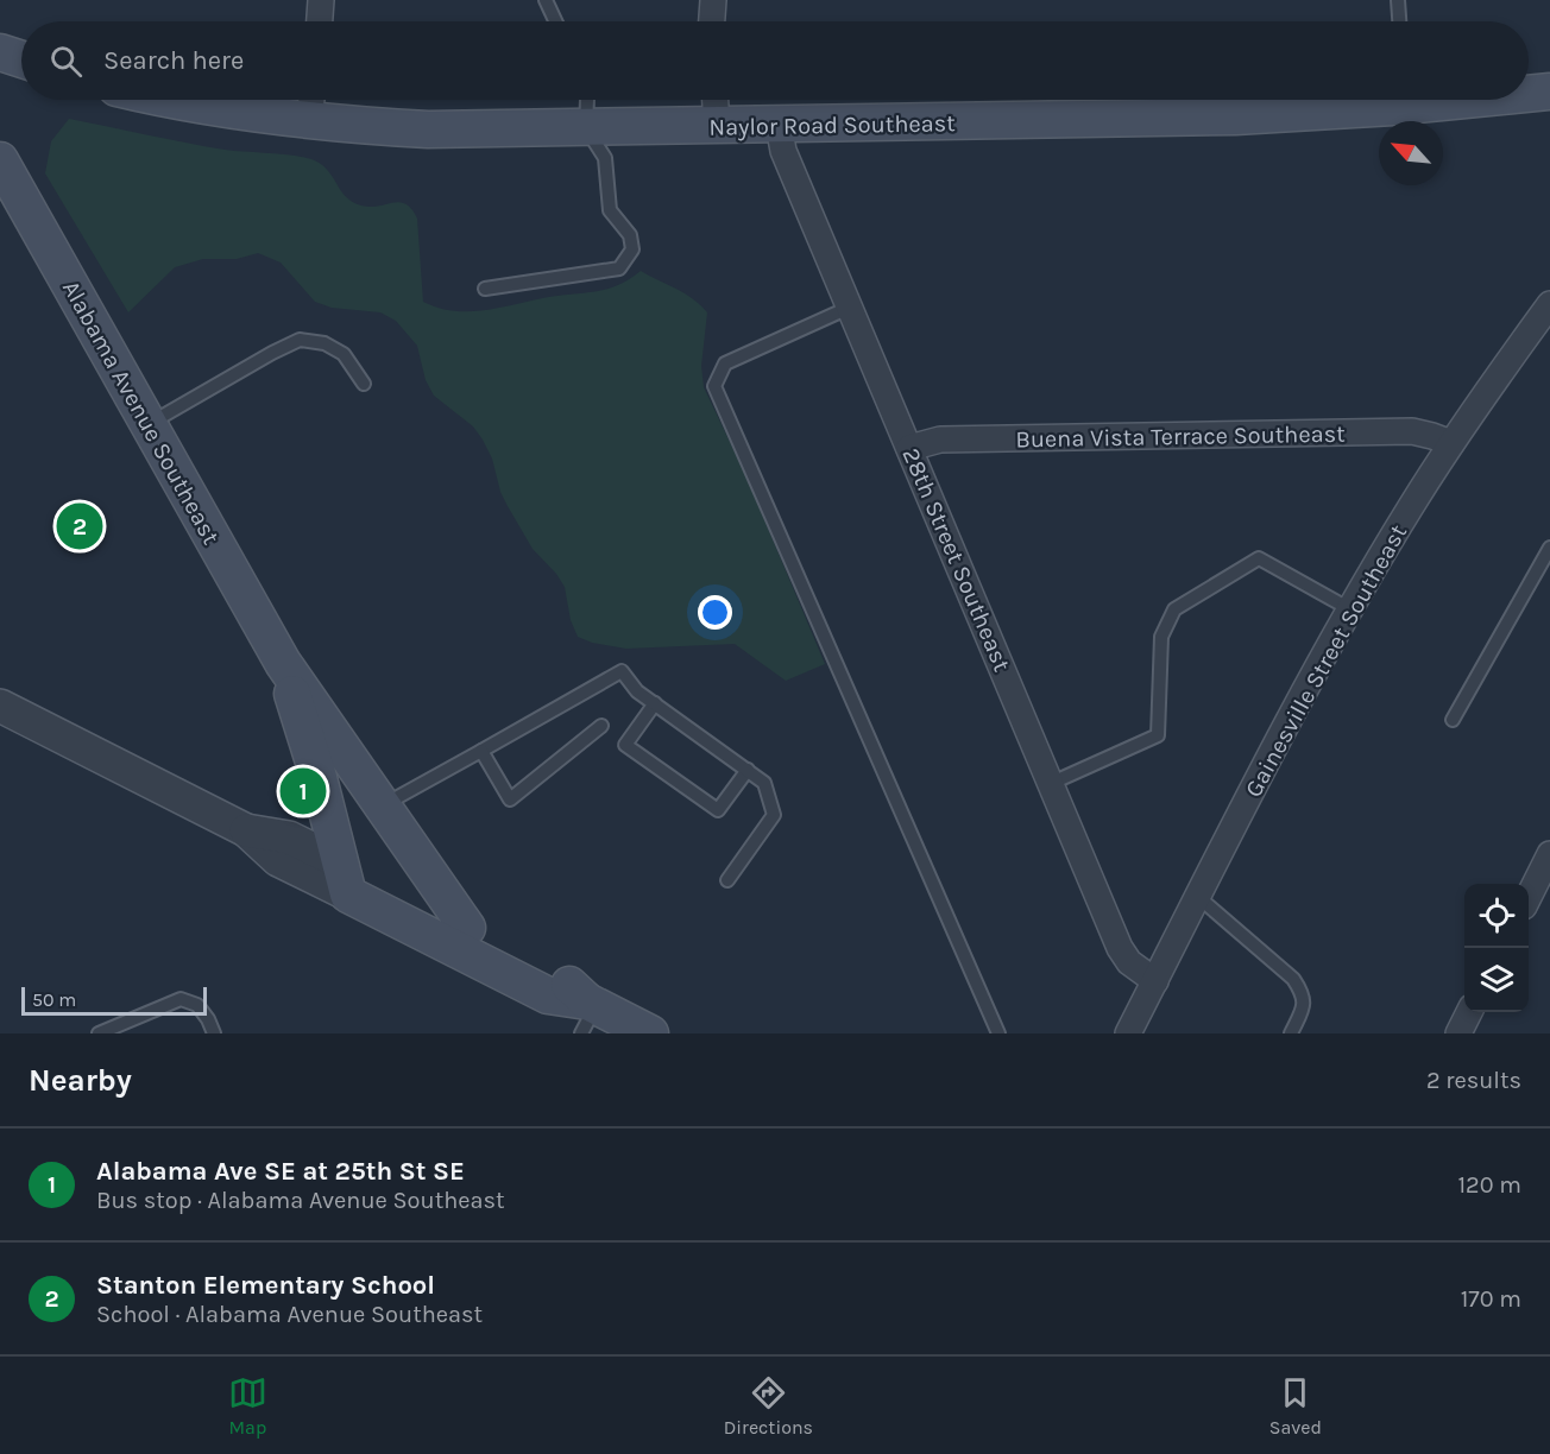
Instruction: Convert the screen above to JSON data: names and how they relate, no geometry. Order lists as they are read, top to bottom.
{
  "streets": {
    "main road": ["Naylor Road Southeast", "Alabama Avenue Southeast"],
    "street": ["Buena Vista Terrace Southeast", "28th Street Southeast", "Gainesville Street Southeast"]
  },
  "crossings": [
    ["Naylor Road Southeast", "28th Street Southeast"],
    ["Buena Vista Terrace Southeast", "28th Street Southeast"],
    ["Buena Vista Terrace Southeast", "Gainesville Street Southeast"],
    ["28th Street Southeast", "Gainesville Street Southeast"]
  ],
  "scale_bar": "50 m",
  "north": "top left",
  "page": {
    "search": "Search here",
    "pins": ["2", "1"],
    "scale": "50 m",
    "heading": ["Nearby", "2 results"],
    "list": [
      {
        "mark": "1",
        "name": "Alabama Ave SE at 25th St SE",
        "note": "Bus stop · Alabama Avenue Southeast",
        "value": "120 m"
      },
      {
        "mark": "2",
        "name": "Stanton Elementary School",
        "note": "School · Alabama Avenue Southeast",
        "value": "170 m"
      }
    ],
    "nav": ["Map", "Directions", "Saved"]
  }
}
